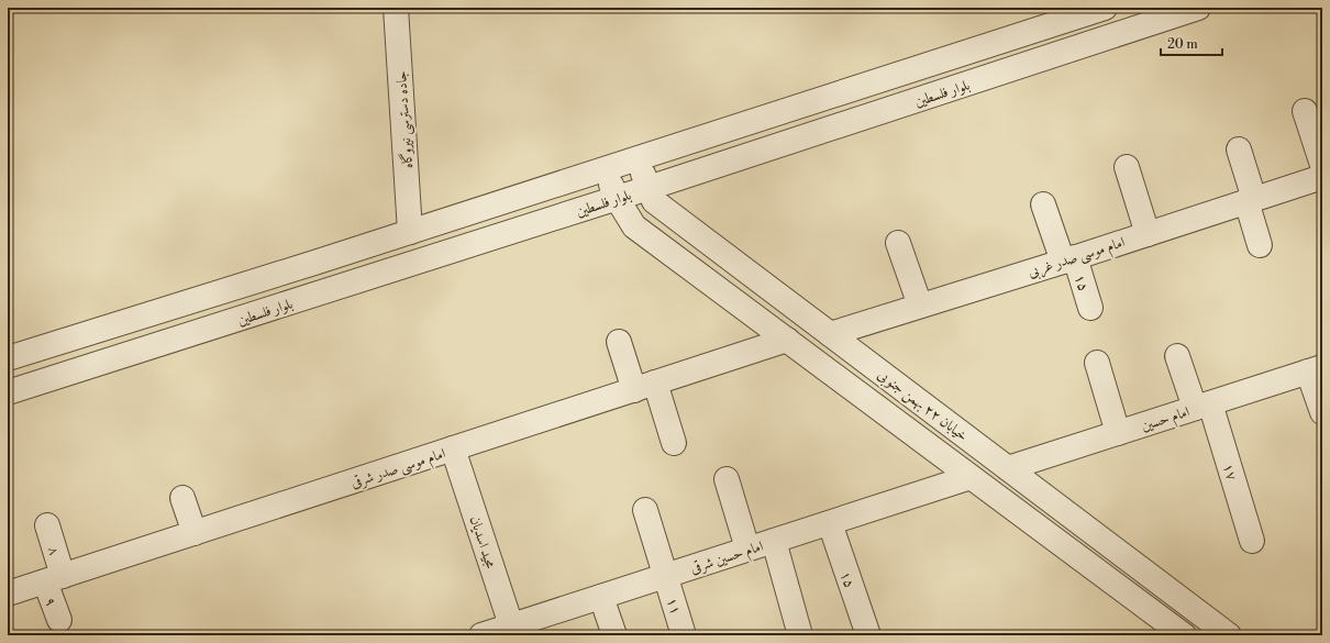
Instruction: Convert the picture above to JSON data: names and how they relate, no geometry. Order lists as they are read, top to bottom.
{
  "streets": {
    "street": [
      "بلوار فلسطین",
      "جاده دسترسی نیروگاه",
      "امام موسی صدر غربی",
      "۱۵",
      "خیابان ۲۲ بهمن جنوبی",
      "امام حسین",
      "امام موسی صدر شرقی",
      "۱۷",
      "مجید اسدیان",
      "۸",
      "امام حسین شرقی",
      "۹",
      "۱۱"
    ]
  },
  "crossings": [
    ["بلوار فلسطین", "خیابان ۲۲ بهمن جنوبی"],
    ["امام موسی صدر غربی", "۱۵"],
    ["امام موسی صدر غربی", "خیابان ۲۲ بهمن جنوبی"],
    ["۱۵", "امام حسین شرقی"],
    ["خیابان ۲۲ بهمن جنوبی", "امام حسین"],
    ["خیابان ۲۲ بهمن جنوبی", "امام موسی صدر شرقی"],
    ["خیابان ۲۲ بهمن جنوبی", "امام حسین شرقی"],
    ["امام حسین", "۱۷"],
    ["امام موسی صدر شرقی", "مجید اسدیان"],
    ["امام موسی صدر شرقی", "۸"],
    ["امام موسی صدر شرقی", "۹"],
    ["مجید اسدیان", "امام حسین شرقی"],
    ["۸", "۹"],
    ["امام حسین شرقی", "۱۱"]
  ],
  "scale_bar": "20 m"
}
